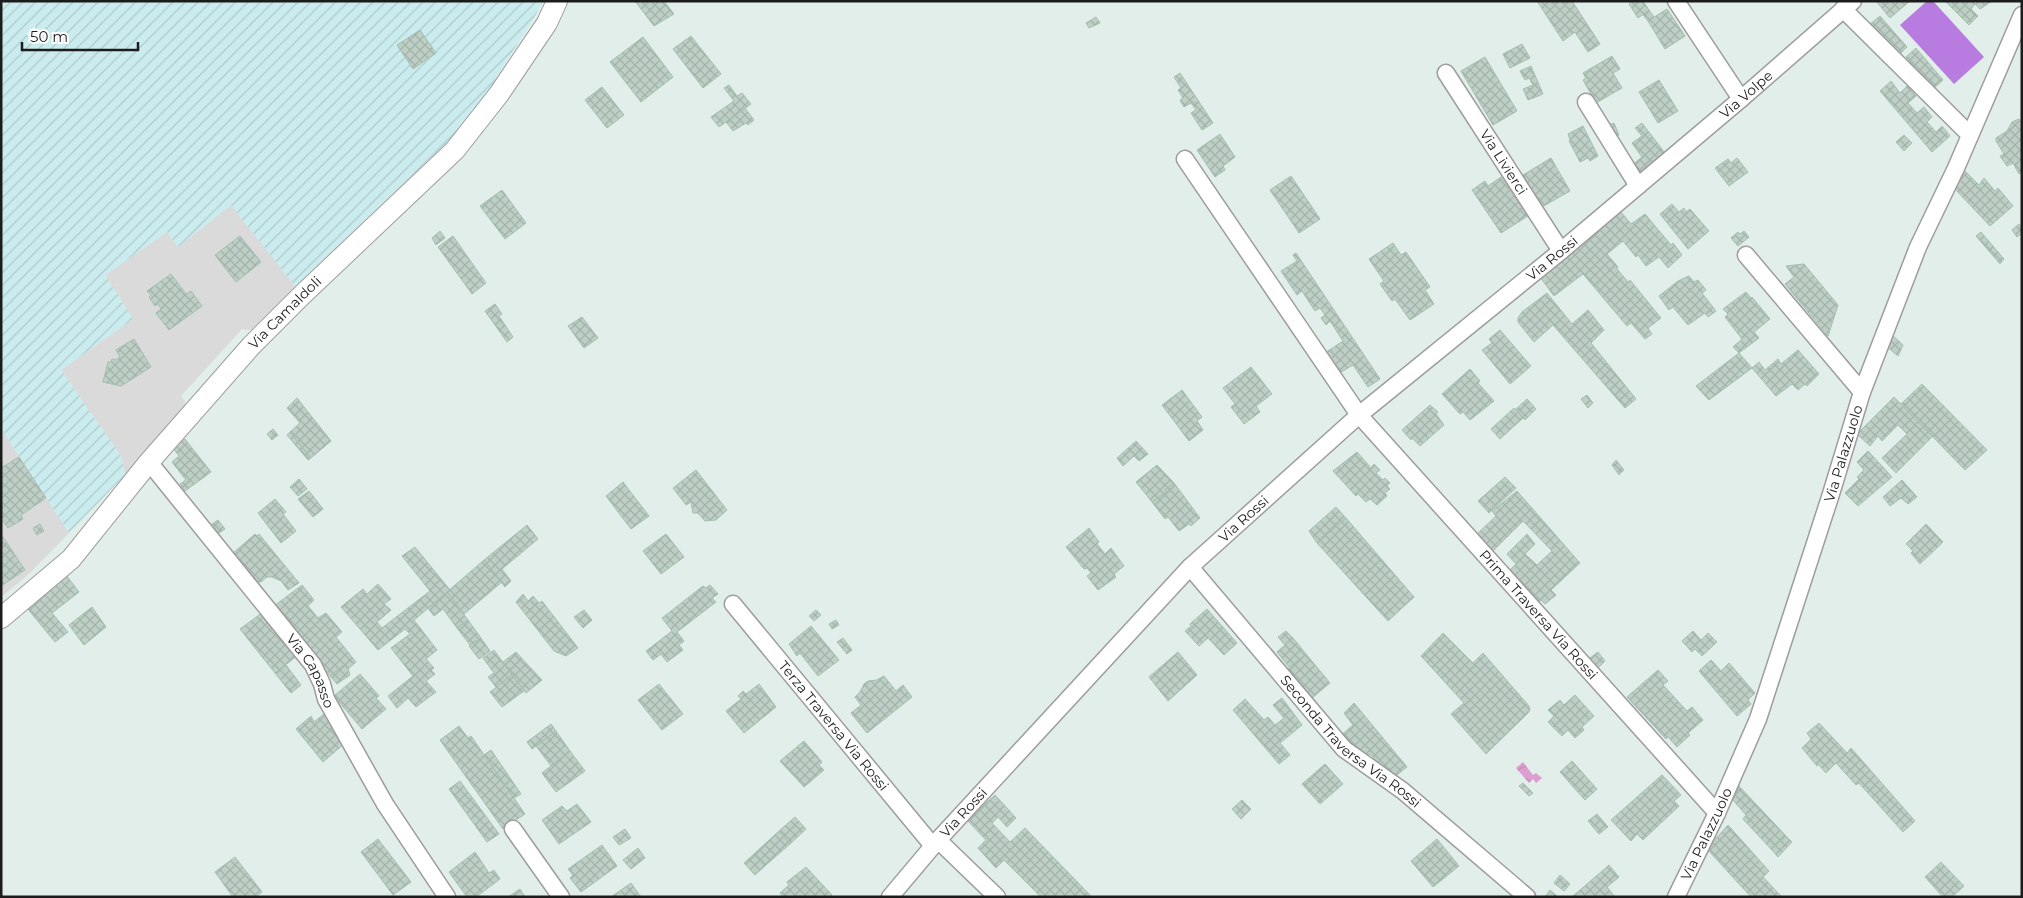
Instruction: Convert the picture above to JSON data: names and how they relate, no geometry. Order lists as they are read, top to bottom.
{
  "streets": {
    "street": [
      "Via Volpe",
      "Via Livierci",
      "Via Rossi",
      "Via Camaldoli",
      "Via Palazzuolo",
      "Prima Traversa Via Rossi",
      "Via Capasso",
      "Terza Traversa Via Rossi",
      "Seconda Traversa Via Rossi"
    ]
  },
  "crossings": [
    ["Via Volpe", "Via Rossi"],
    ["Via Livierci", "Via Rossi"],
    ["Via Rossi", "Prima Traversa Via Rossi"],
    ["Via Rossi", "Terza Traversa Via Rossi"],
    ["Via Rossi", "Seconda Traversa Via Rossi"],
    ["Via Camaldoli", "Via Capasso"],
    ["Via Palazzuolo", "Prima Traversa Via Rossi"]
  ],
  "scale_bar": "50 m"
}
